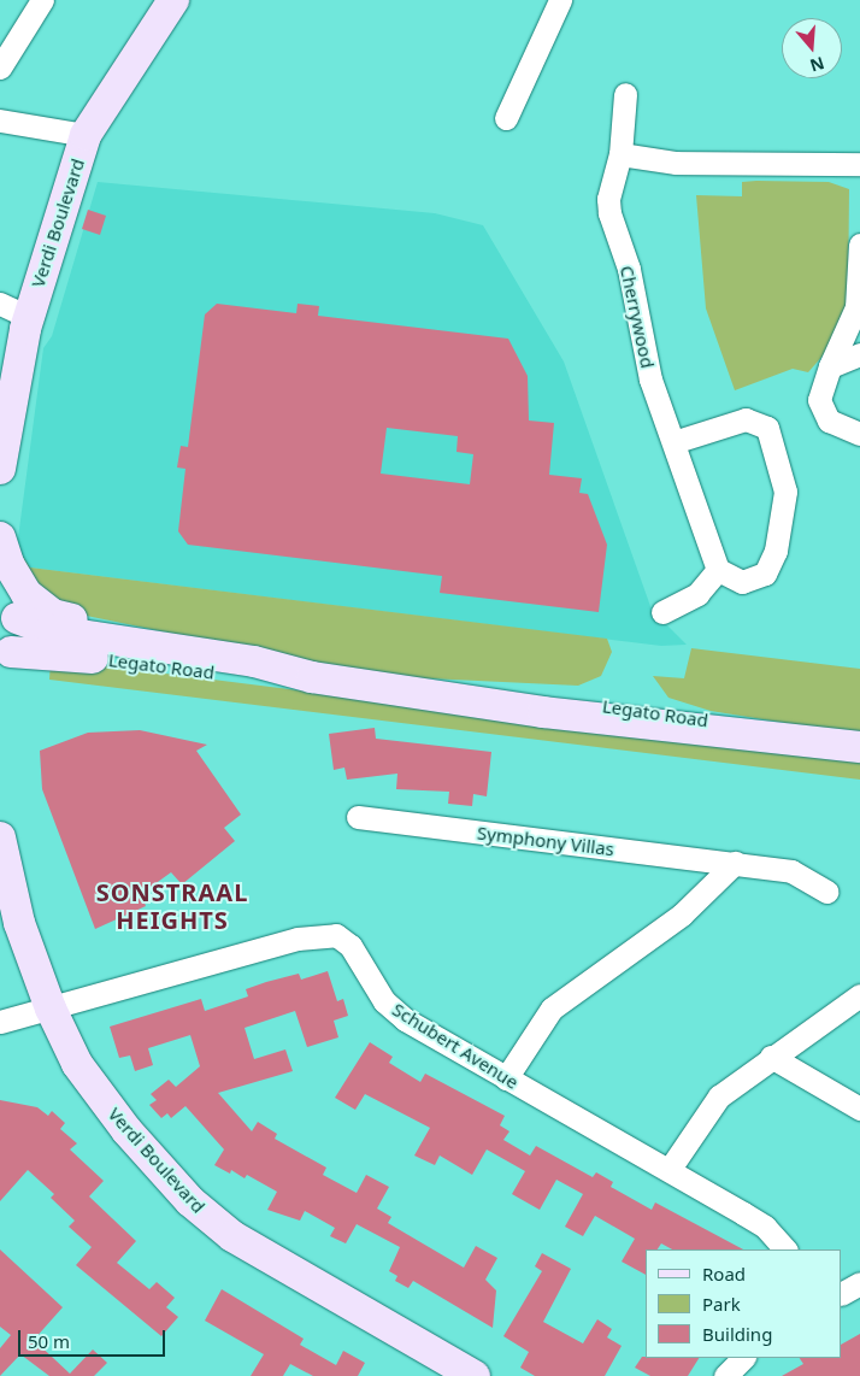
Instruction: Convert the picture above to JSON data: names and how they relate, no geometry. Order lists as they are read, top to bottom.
{
  "streets": {
    "street": [
      "Verdi Boulevard",
      "Cherrywood",
      "Legato Road",
      "Symphony Villas",
      "Schubert Avenue"
    ]
  },
  "crossings": [
    ["Verdi Boulevard", "Schubert Avenue"]
  ],
  "districts": ["SONSTRAAL HEIGHTS"],
  "legend": ["Road", "Park", "Building"],
  "scale_bar": "50 m",
  "north": "bottom"
}
